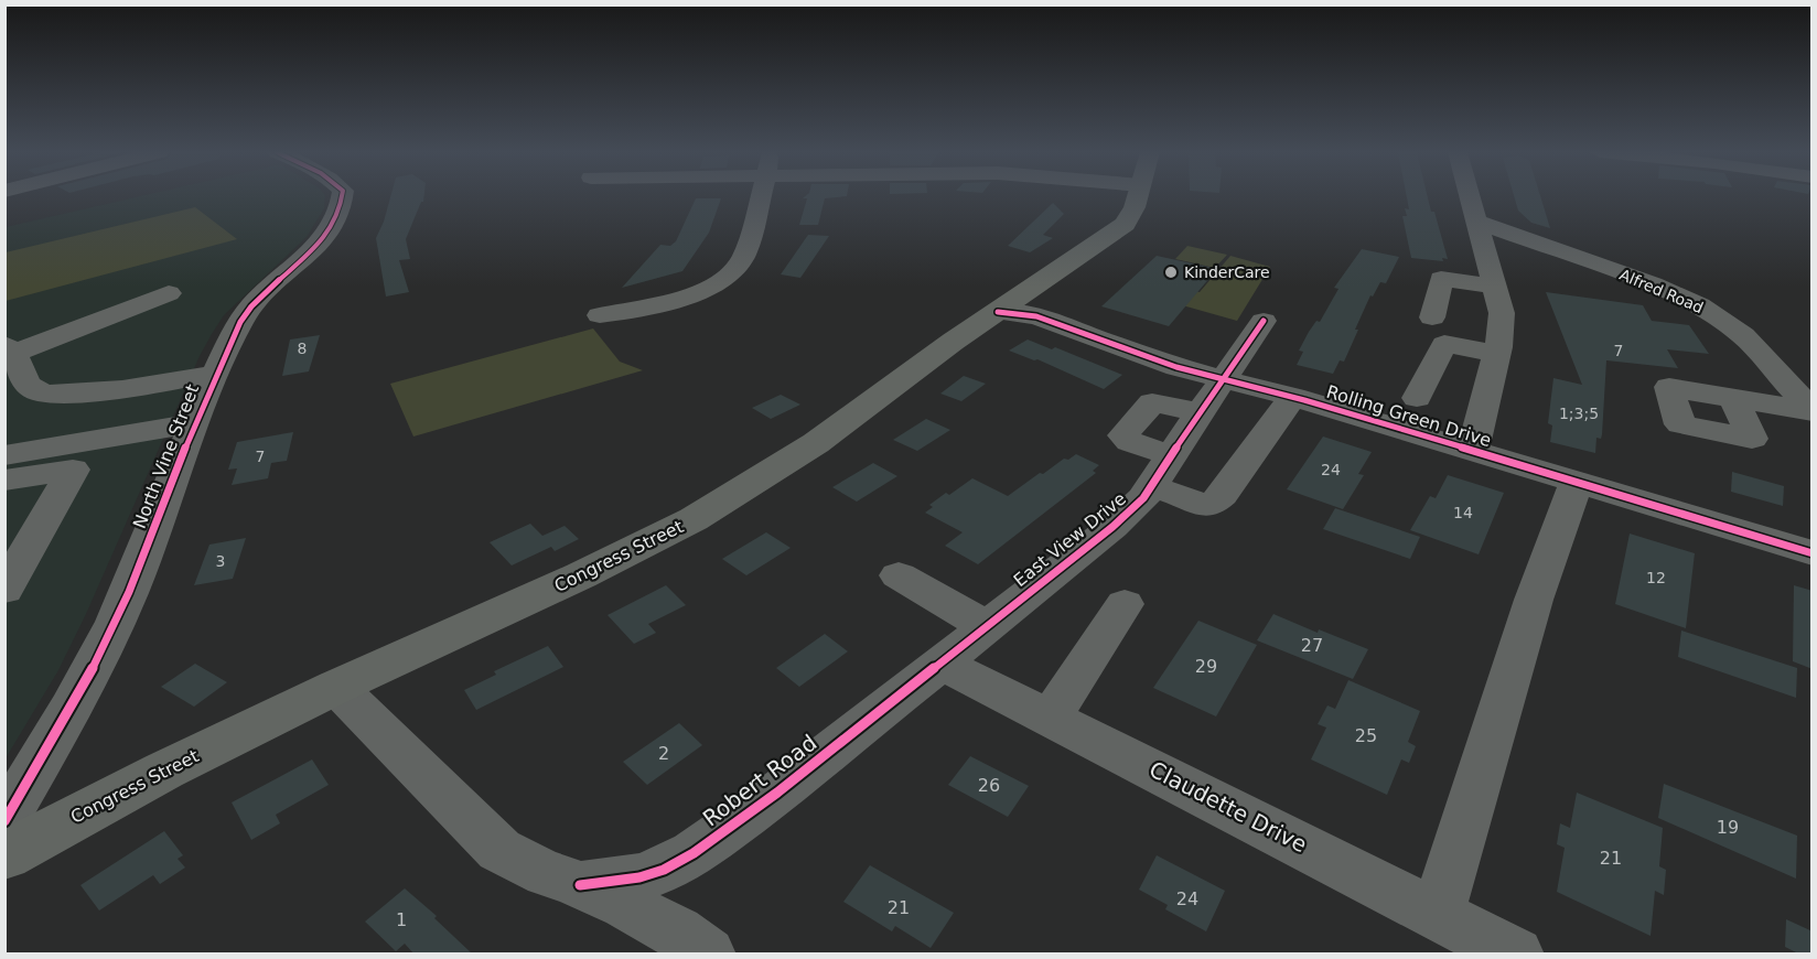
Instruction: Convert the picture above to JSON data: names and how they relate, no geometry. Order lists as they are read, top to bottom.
{
  "streets": {
    "main road": ["Congress Street"],
    "street": [
      "Alfred Road",
      "Rolling Green Drive",
      "North Vine Street",
      "East View Drive",
      "Robert Road",
      "Claudette Drive"
    ]
  },
  "crossings": [
    ["Rolling Green Drive", "East View Drive"],
    ["Rolling Green Drive", "Congress Street"],
    ["East View Drive", "Robert Road"],
    ["East View Drive", "Claudette Drive"],
    ["Congress Street", "Robert Road"],
    ["Robert Road", "Claudette Drive"]
  ],
  "places": ["KinderCare"],
  "house_numbers": [
    "8",
    "7",
    "1;3;5",
    "7",
    "24",
    "14",
    "3",
    "12",
    "27",
    "29",
    "25",
    "2",
    "26",
    "19",
    "21",
    "24",
    "21",
    "1"
  ]
}
